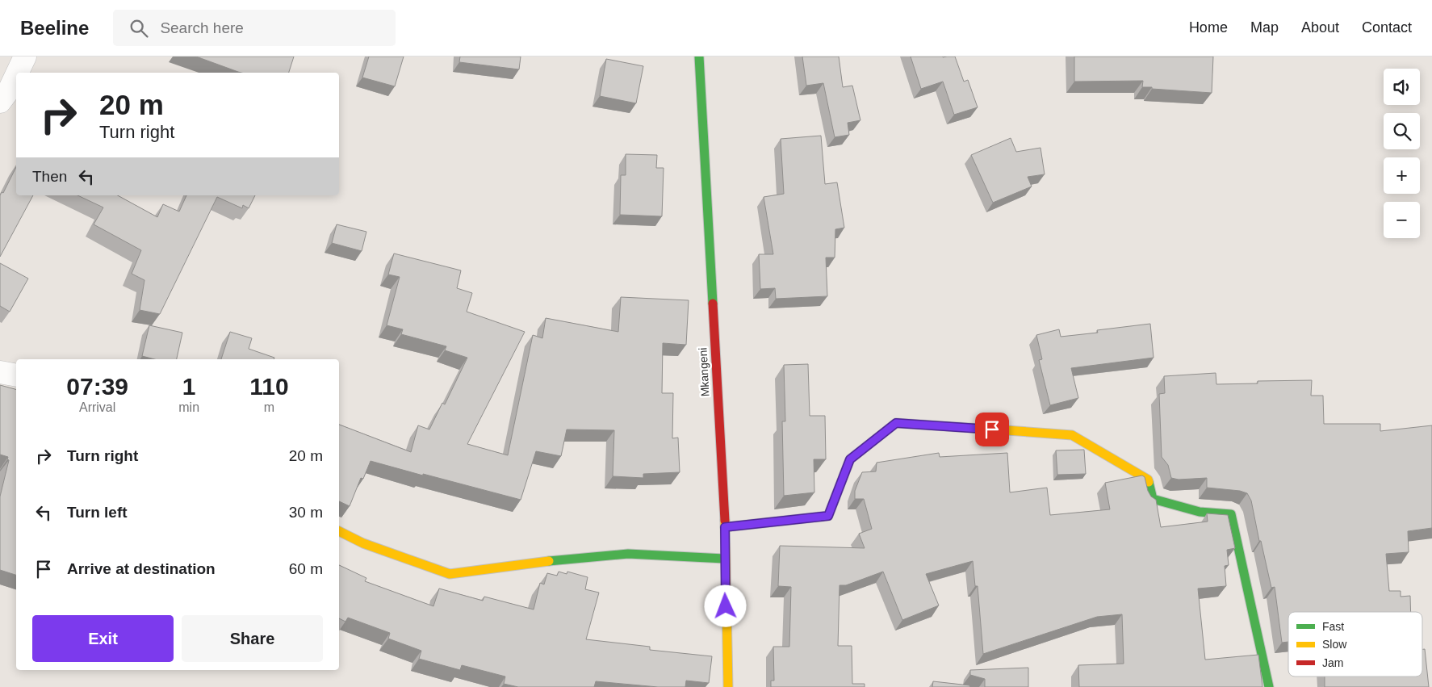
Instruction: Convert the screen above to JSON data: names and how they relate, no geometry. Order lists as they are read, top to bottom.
{
  "streets": {
    "street": ["Mkangeni"]
  },
  "legend": ["Fast", "Slow", "Jam"],
  "page": {
    "header": "Beeline",
    "search": "Search here",
    "nav": [
      "Home",
      "Map",
      "About",
      "Contact"
    ],
    "map_buttons": ["+", "−"],
    "turn": ["20 m", "Turn right"],
    "then": "Then",
    "eta": [
      "07:39",
      "Arrival",
      "1",
      "min",
      "110",
      "m"
    ],
    "list": [
      {
        "name": "Turn right",
        "value": "20 m"
      },
      {
        "name": "Turn left",
        "value": "30 m"
      },
      {
        "name": "Arrive at destination",
        "value": "60 m"
      }
    ],
    "buttons": ["Exit", "Share"]
  }
}
